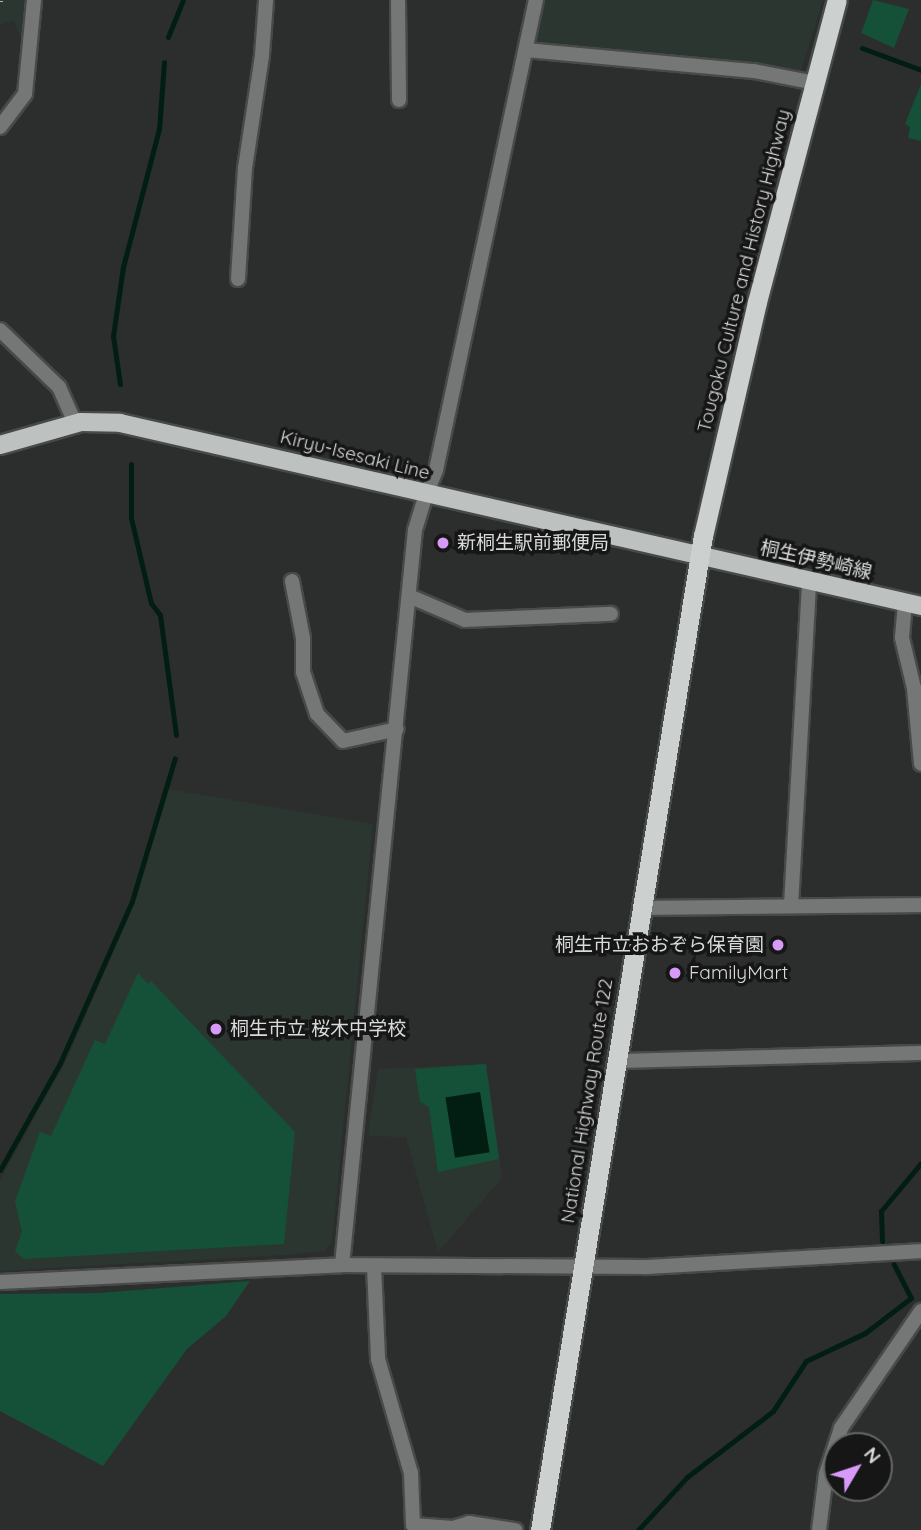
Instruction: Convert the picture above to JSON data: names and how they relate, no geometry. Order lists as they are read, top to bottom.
{
  "streets": {
    "highway": ["Tougoku Culture and History Highway", "National Highway Route 122"],
    "main road": ["Kiryu-Isesaki Line", "桐生伊勢崎線"]
  },
  "crossings": [
    ["Tougoku Culture and History Highway", "Kiryu-Isesaki Line"],
    ["Tougoku Culture and History Highway", "桐生伊勢崎線"],
    ["Tougoku Culture and History Highway", "National Highway Route 122"],
    ["Kiryu-Isesaki Line", "桐生伊勢崎線"],
    ["Kiryu-Isesaki Line", "National Highway Route 122"],
    ["桐生伊勢崎線", "National Highway Route 122"]
  ],
  "places": [
    "新桐生駅前郵便局",
    "桐生市立おおぞら保育園",
    "FamilyMart",
    "桐生市立 桜木中学校"
  ],
  "north": "top right"
}
